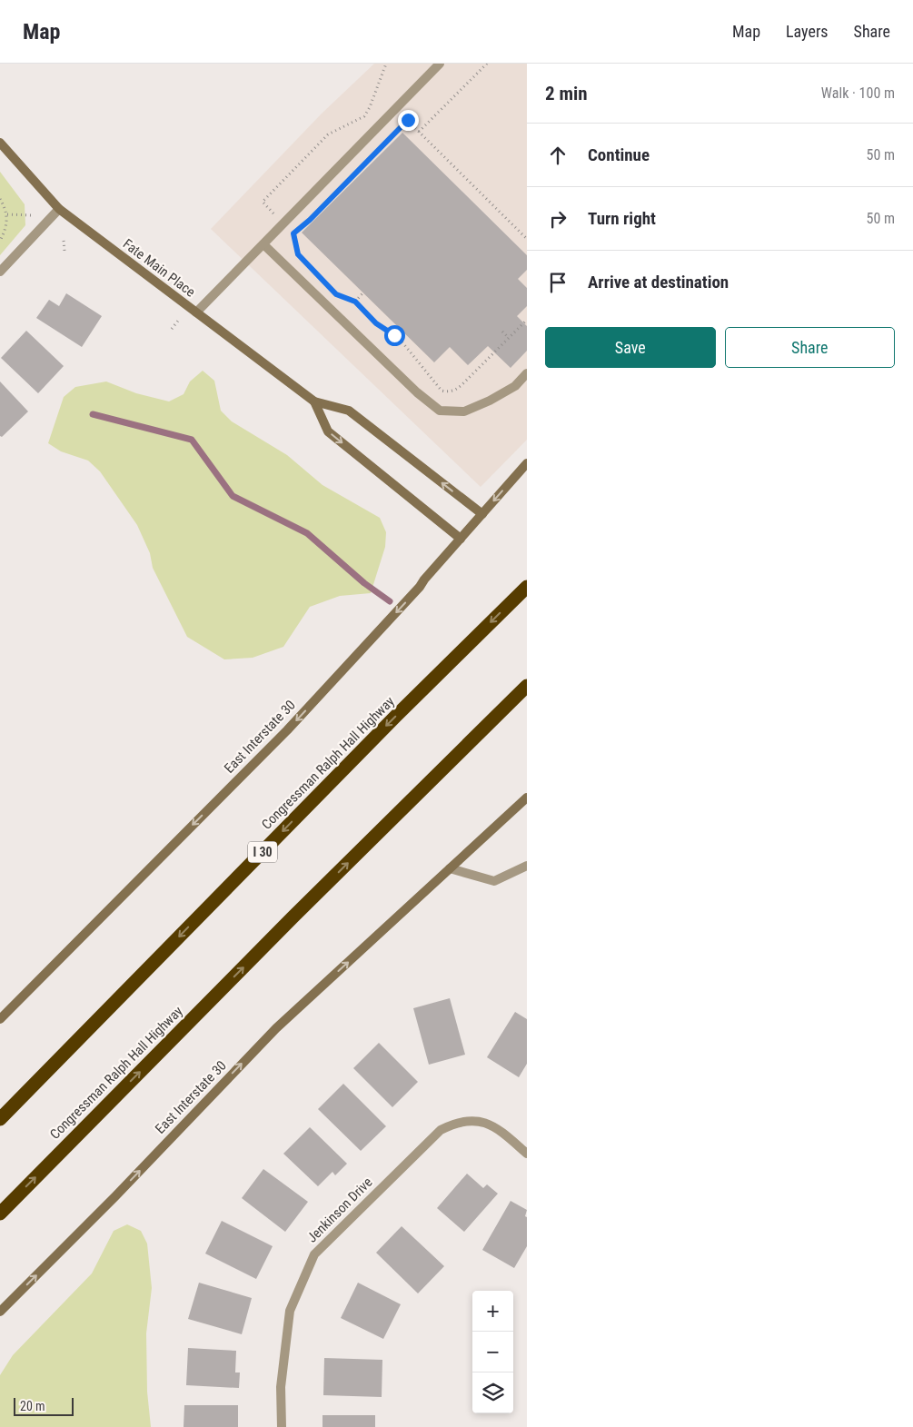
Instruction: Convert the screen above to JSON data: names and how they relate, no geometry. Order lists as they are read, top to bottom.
{
  "streets": {
    "highway": ["Congressman Ralph Hall Highway", "I 30"],
    "main road": ["Fate Main Place", "East Interstate 30"],
    "street": ["Jenkinson Drive"]
  },
  "crossings": [
    ["Fate Main Place", "East Interstate 30"]
  ],
  "scale_bar": "20 m",
  "page": {
    "header": "Map",
    "nav": ["Map", "Layers", "Share"],
    "heading": ["2 min", "Walk · 100 m"],
    "list": [
      ["Continue", "50 m"],
      ["Turn right", "50 m"],
      "Arrive at destination"
    ],
    "buttons": ["Save", "Share"],
    "map_buttons": ["+", "−"],
    "scale": "20 m"
  }
}
